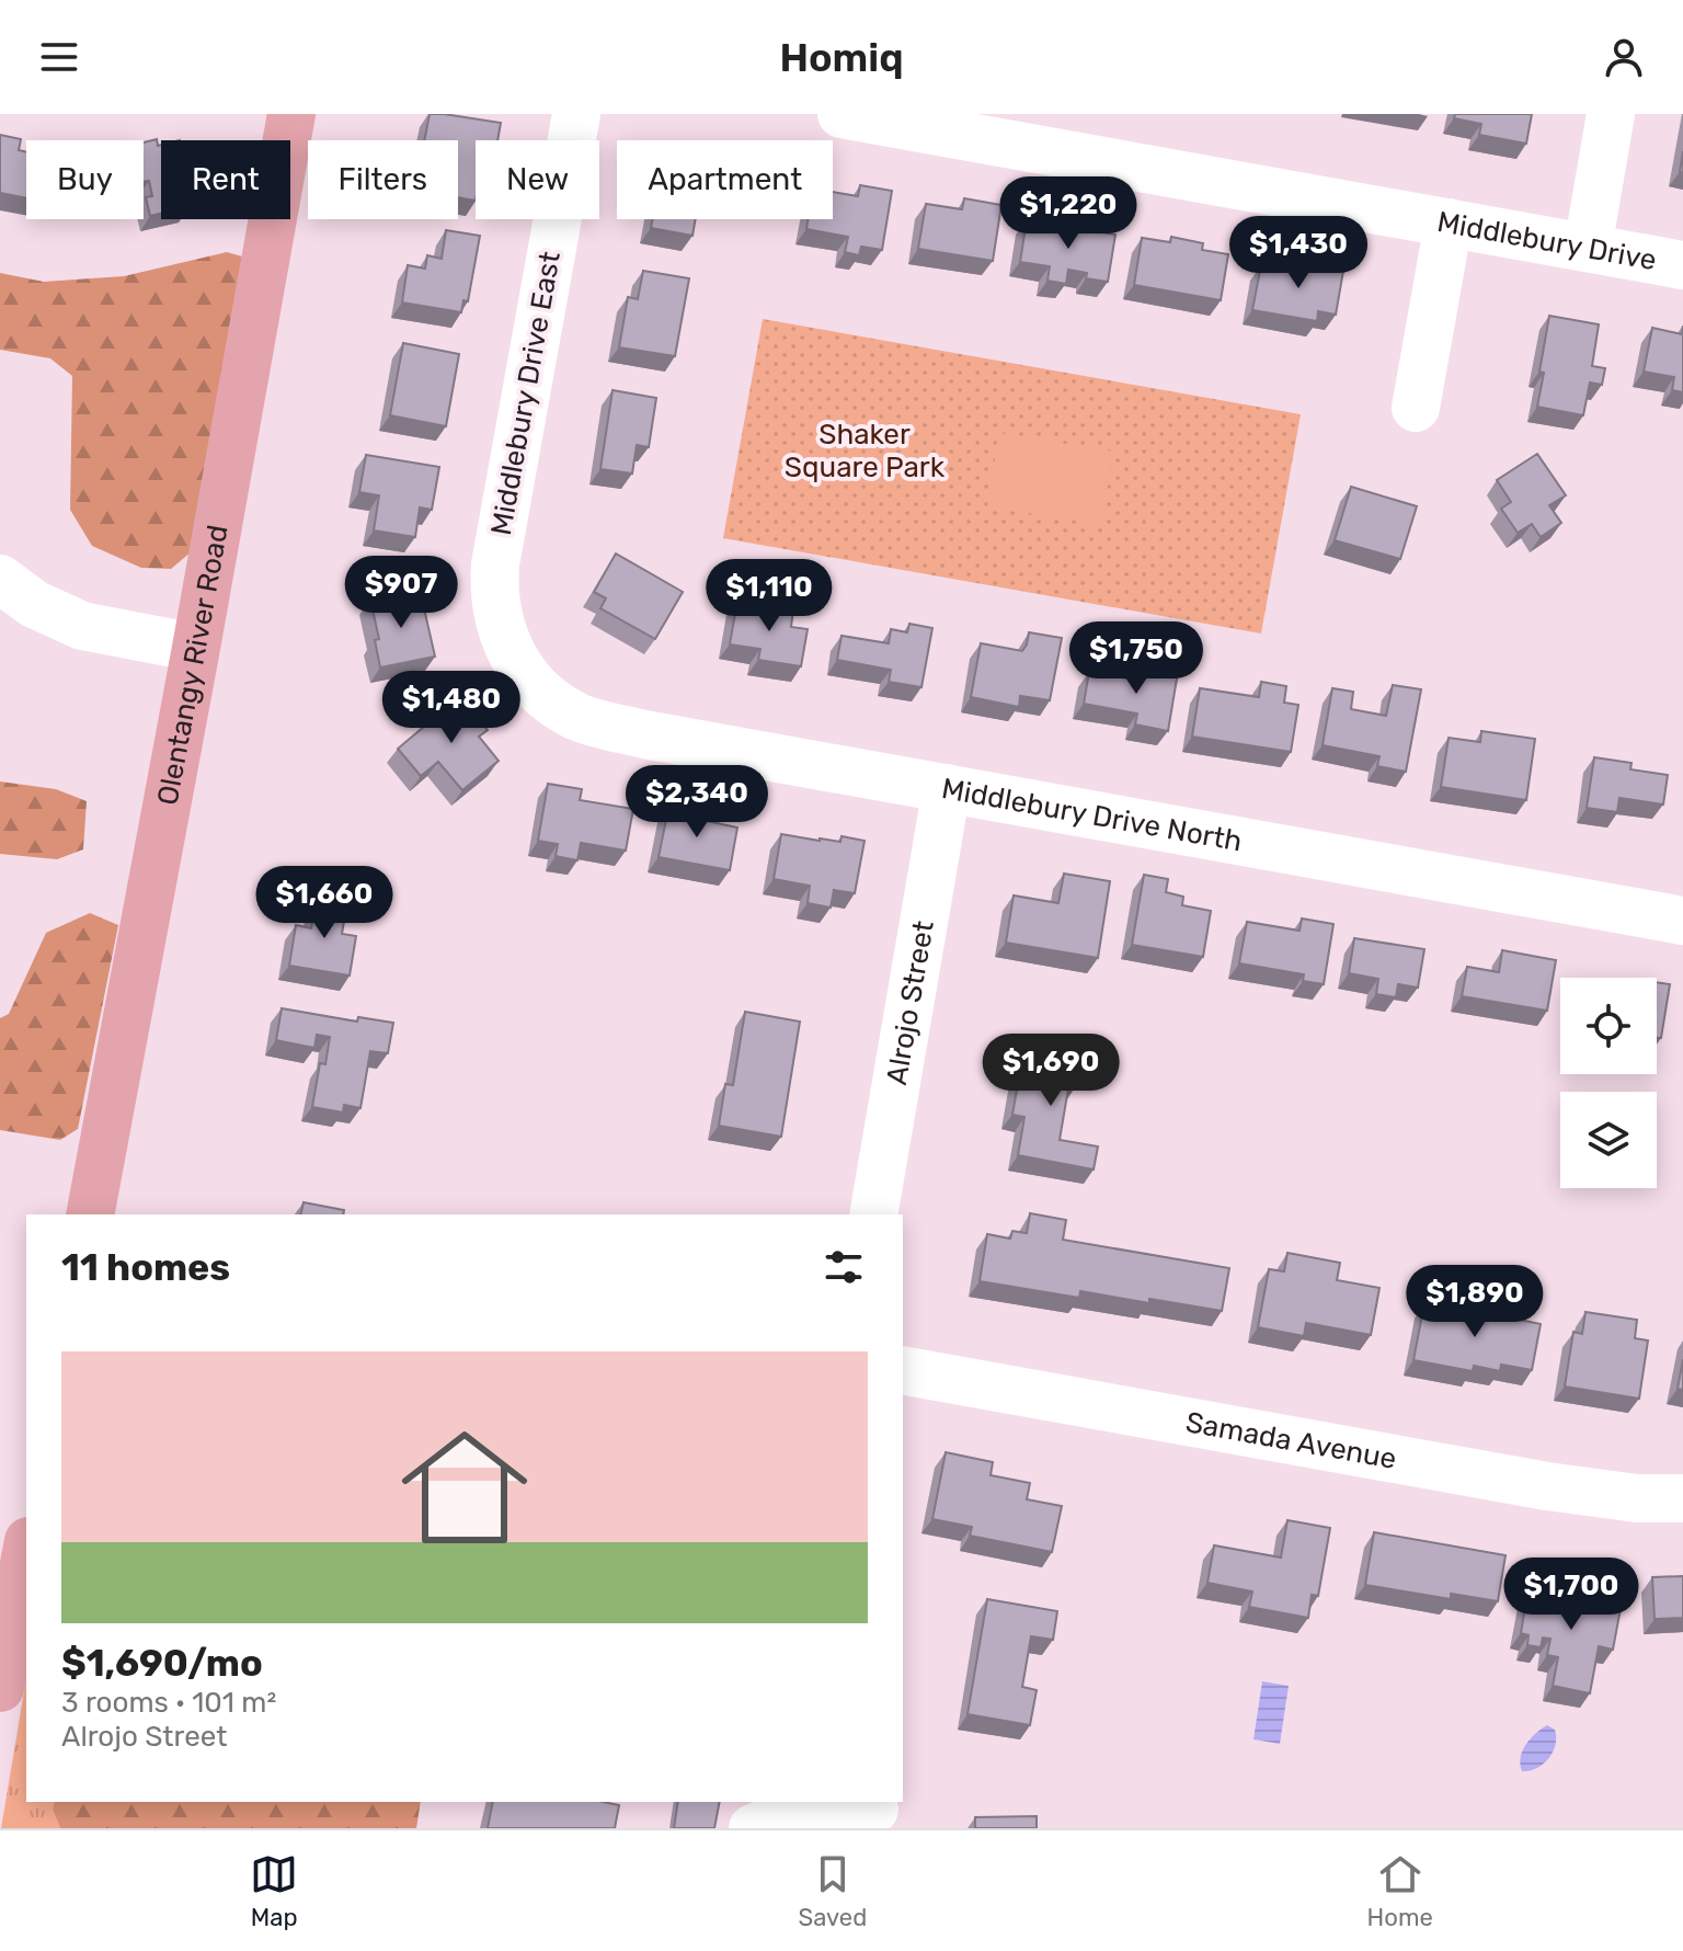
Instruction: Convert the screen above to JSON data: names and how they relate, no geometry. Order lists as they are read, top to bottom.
{
  "streets": {
    "main road": ["Olentangy River Road"],
    "street": [
      "Middlebury Drive",
      "Middlebury Drive East",
      "Middlebury Drive North",
      "Alrojo Street",
      "Samada Avenue"
    ]
  },
  "crossings": [
    ["Middlebury Drive East", "Middlebury Drive North"],
    ["Middlebury Drive North", "Alrojo Street"]
  ],
  "parks": ["Shaker Square Park"],
  "page": {
    "header": "Homiq",
    "chip": [
      "Buy",
      "Rent",
      "Filters",
      "New",
      "Apartment"
    ],
    "price": [
      "$1,220",
      "$1,430",
      "$907",
      "$1,110",
      "$1,750",
      "$1,480",
      "$2,340",
      "$1,660",
      "$1,690",
      "$1,890",
      "$1,700"
    ],
    "heading": "11 homes",
    "list": [
      {
        "name": "$1,690/mo",
        "note": "3 rooms · 101 m² · Alrojo Street"
      }
    ],
    "tabs": ["Map", "Saved", "Home"]
  }
}
